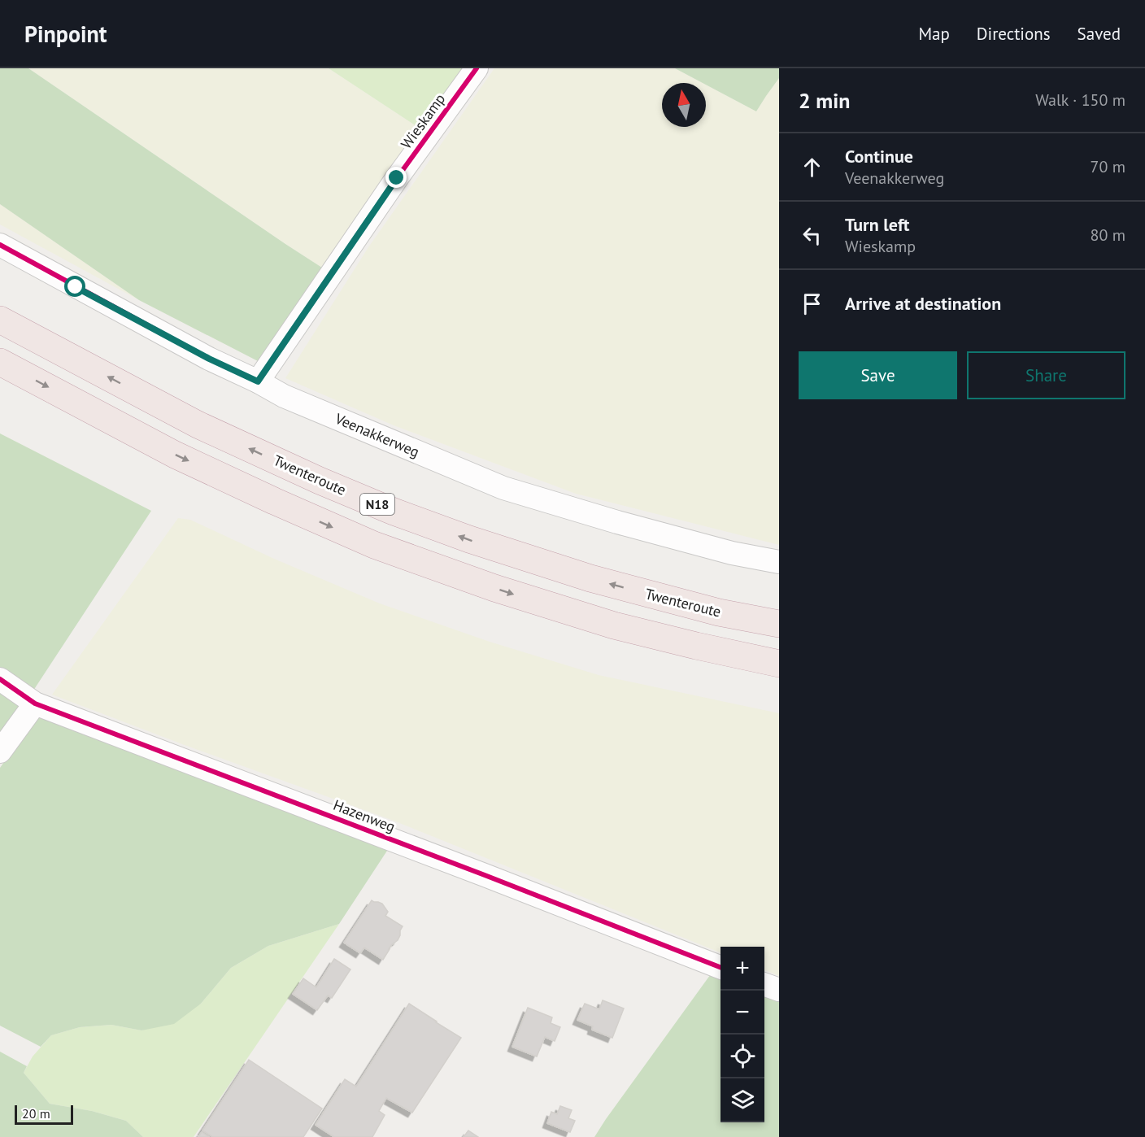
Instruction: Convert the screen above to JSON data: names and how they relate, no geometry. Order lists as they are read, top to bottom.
{
  "streets": {
    "highway": ["Twenteroute", "N18"],
    "street": ["Wieskamp", "Veenakkerweg", "Hazenweg"]
  },
  "crossings": [
    ["Wieskamp", "Veenakkerweg"]
  ],
  "scale_bar": "20 m",
  "north": "top",
  "page": {
    "header": "Pinpoint",
    "nav": ["Map", "Directions", "Saved"],
    "heading": ["2 min", "Walk · 150 m"],
    "list": [
      ["Continue", "Veenakkerweg", "70 m"],
      ["Turn left", "Wieskamp", "80 m"],
      "Arrive at destination"
    ],
    "buttons": ["Save", "Share"],
    "map_buttons": ["+", "−"],
    "scale": "20 m"
  }
}
